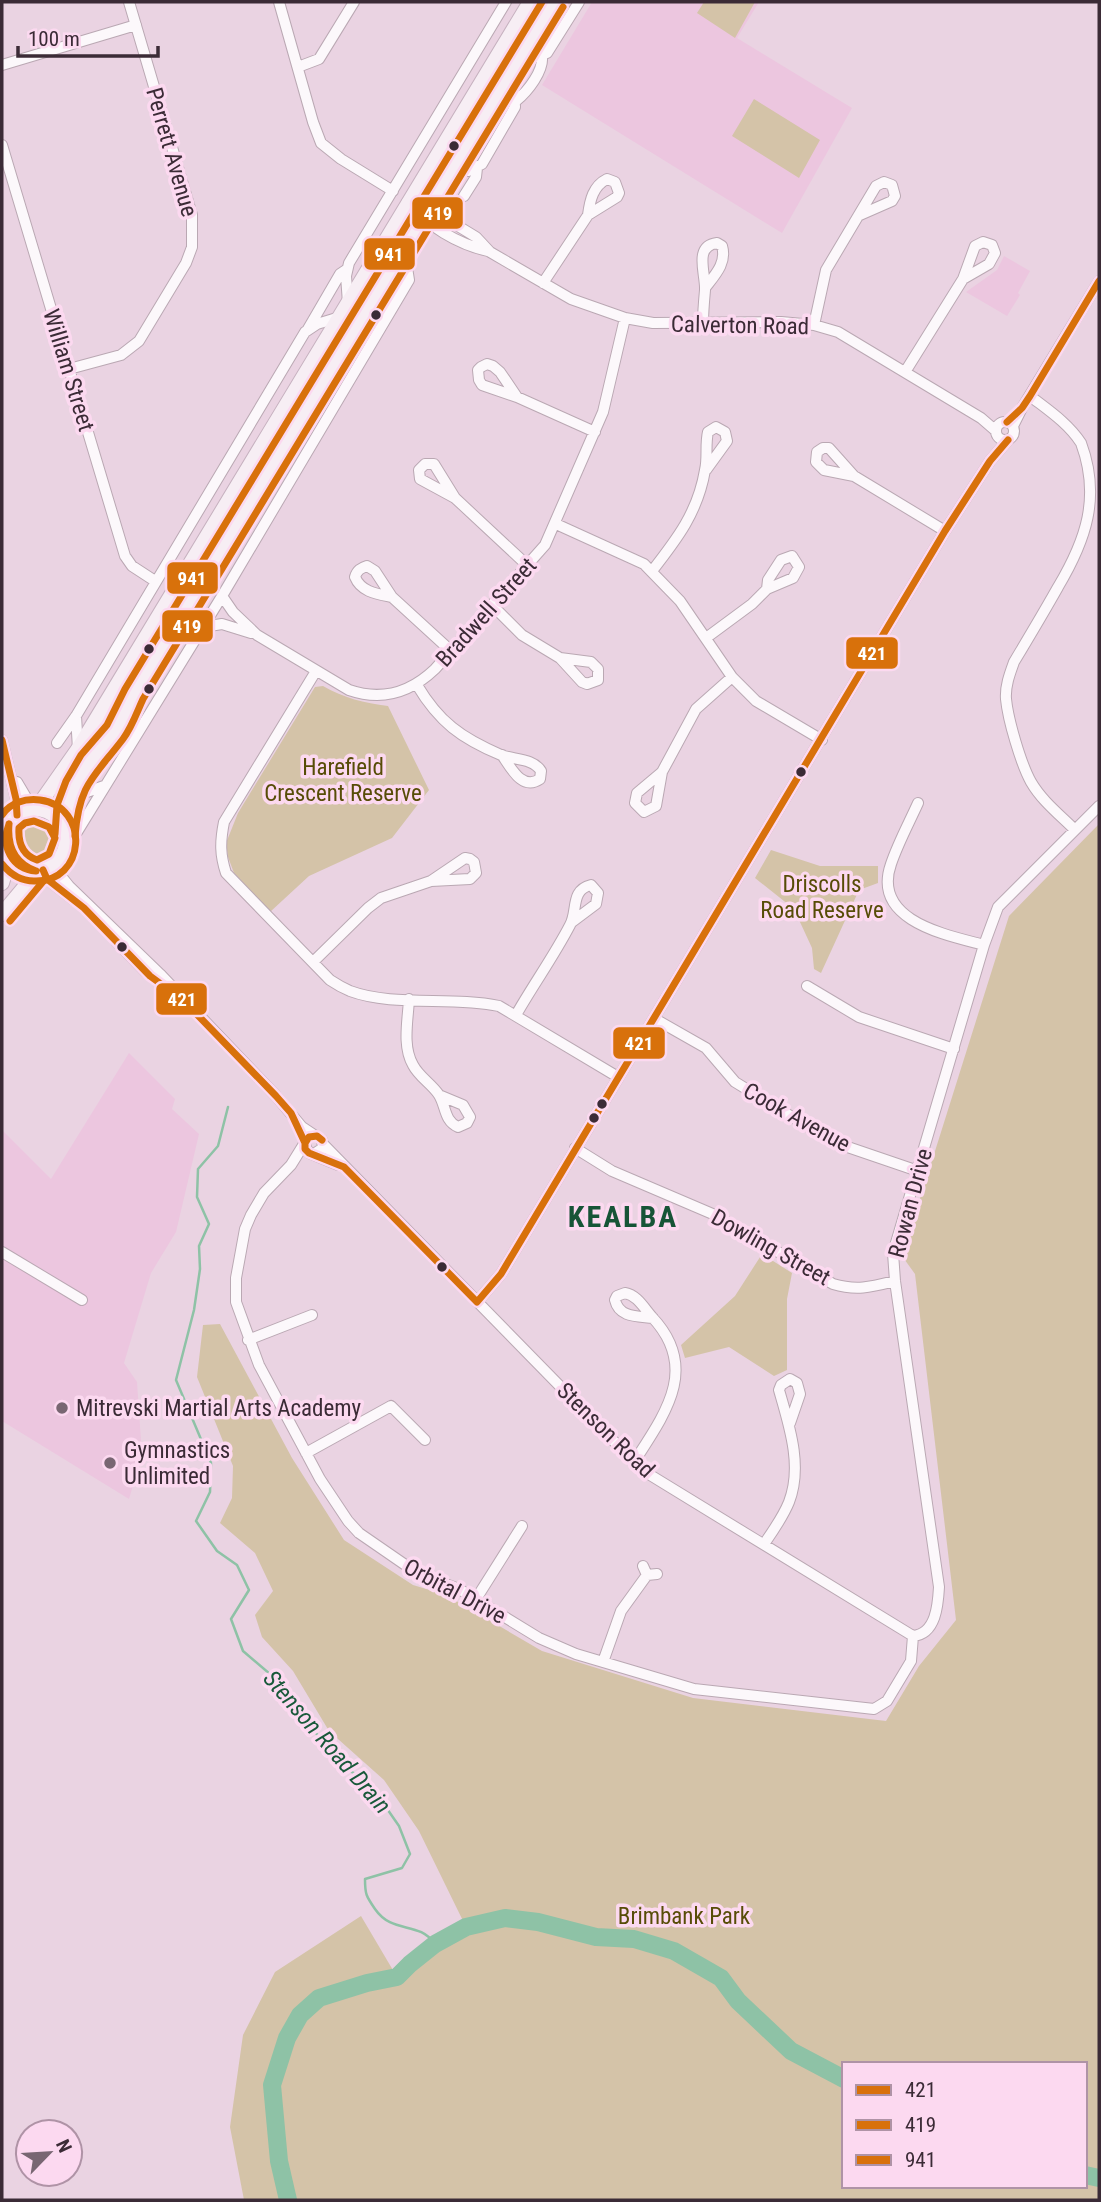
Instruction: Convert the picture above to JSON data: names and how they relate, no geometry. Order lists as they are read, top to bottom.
{
  "streets": {
    "street": [
      "Perrett Avenue",
      "Calverton Road",
      "William Street",
      "Bradwell Street",
      "Cook Avenue",
      "Rowan Drive",
      "Dowling Street",
      "Stenson Road",
      "Orbital Drive"
    ]
  },
  "crossings": [
    ["Perrett Avenue", "William Street"],
    ["Calverton Road", "Bradwell Street"],
    ["Cook Avenue", "Rowan Drive"],
    ["Rowan Drive", "Dowling Street"],
    ["Rowan Drive", "Stenson Road"],
    ["Rowan Drive", "Orbital Drive"],
    ["Stenson Road", "Orbital Drive"]
  ],
  "districts": ["KEALBA"],
  "water": ["Stenson Road Drain"],
  "parks": ["Harefield Crescent Reserve", "Driscolls Road Reserve", "Brimbank Park"],
  "places": ["Mitrevski Martial Arts Academy", "Gymnastics Unlimited"],
  "lines": ["transit line 941", "transit line 419", "transit line 421"],
  "legend": ["421", "419", "941"],
  "scale_bar": "100 m",
  "north": "top right"
}
